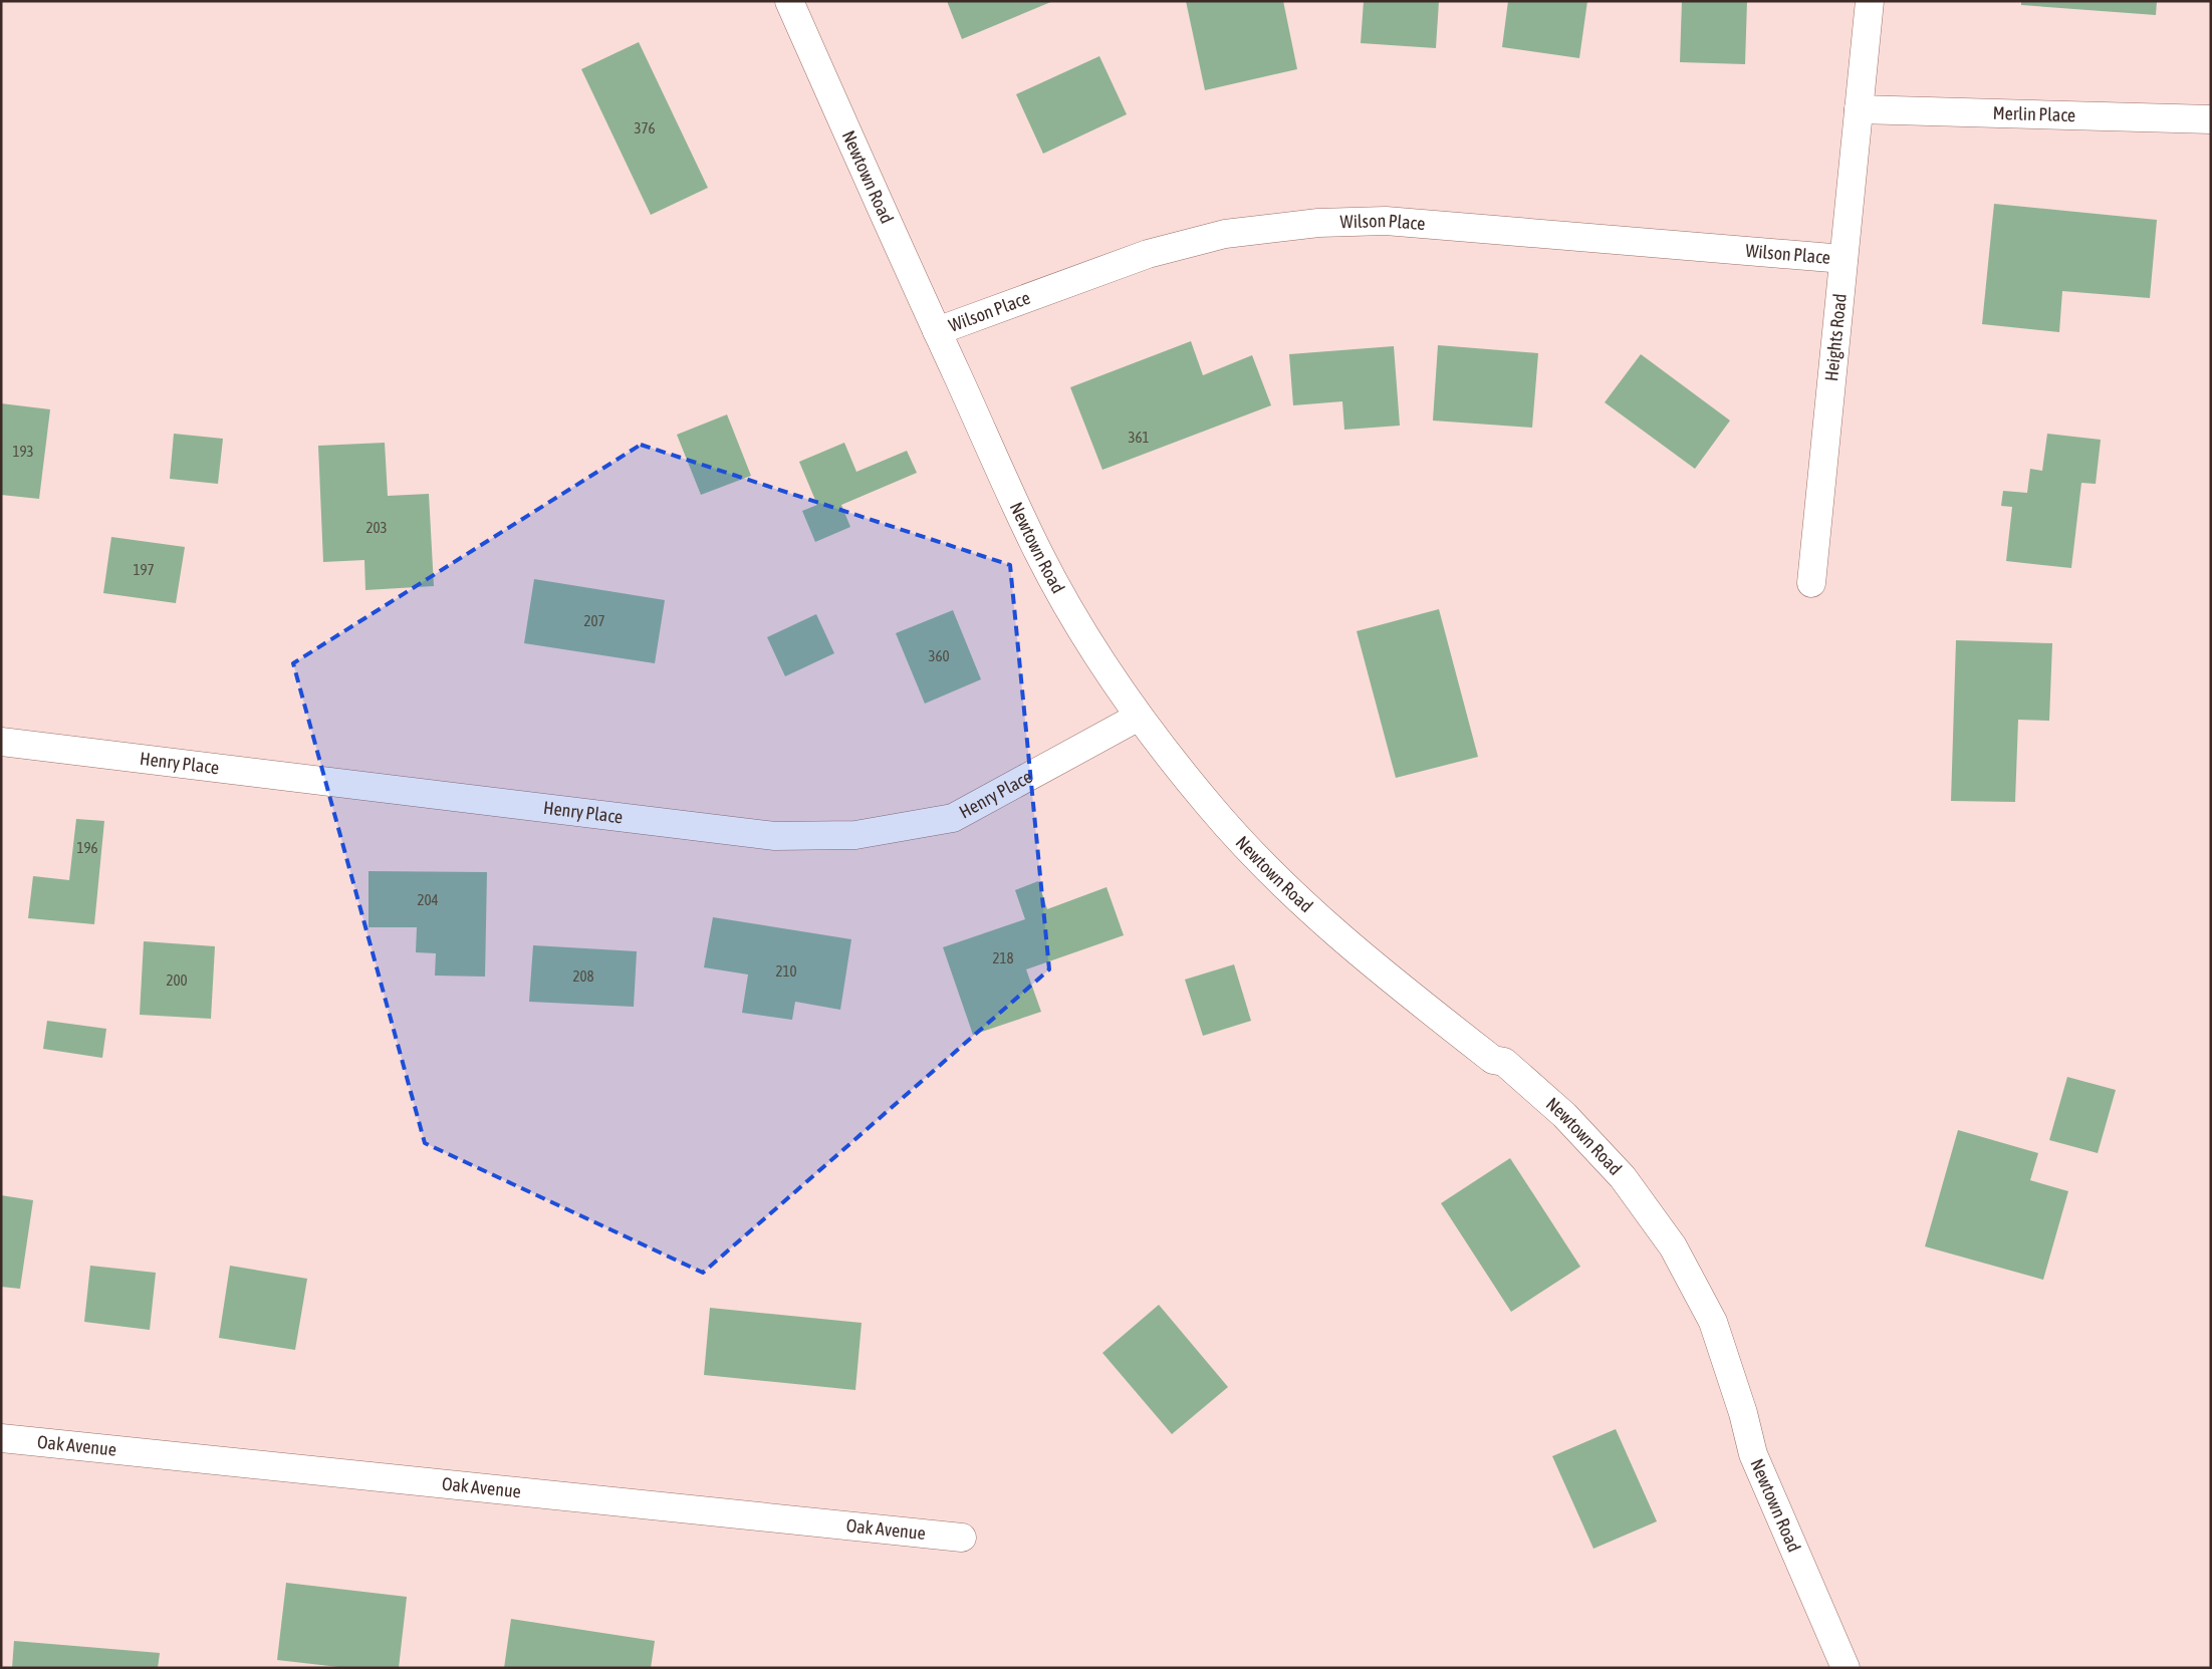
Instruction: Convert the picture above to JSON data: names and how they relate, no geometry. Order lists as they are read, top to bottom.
{
  "streets": {
    "street": [
      "Merlin Place",
      "Newtown Road",
      "Wilson Place",
      "Heights Road",
      "Henry Place",
      "Oak Avenue"
    ]
  },
  "crossings": [
    ["Merlin Place", "Heights Road"],
    ["Newtown Road", "Wilson Place"],
    ["Newtown Road", "Henry Place"],
    ["Wilson Place", "Heights Road"]
  ],
  "house_numbers": [
    "376",
    "361",
    "193",
    "203",
    "197",
    "207",
    "360",
    "196",
    "204",
    "218",
    "210",
    "208",
    "200"
  ]
}
